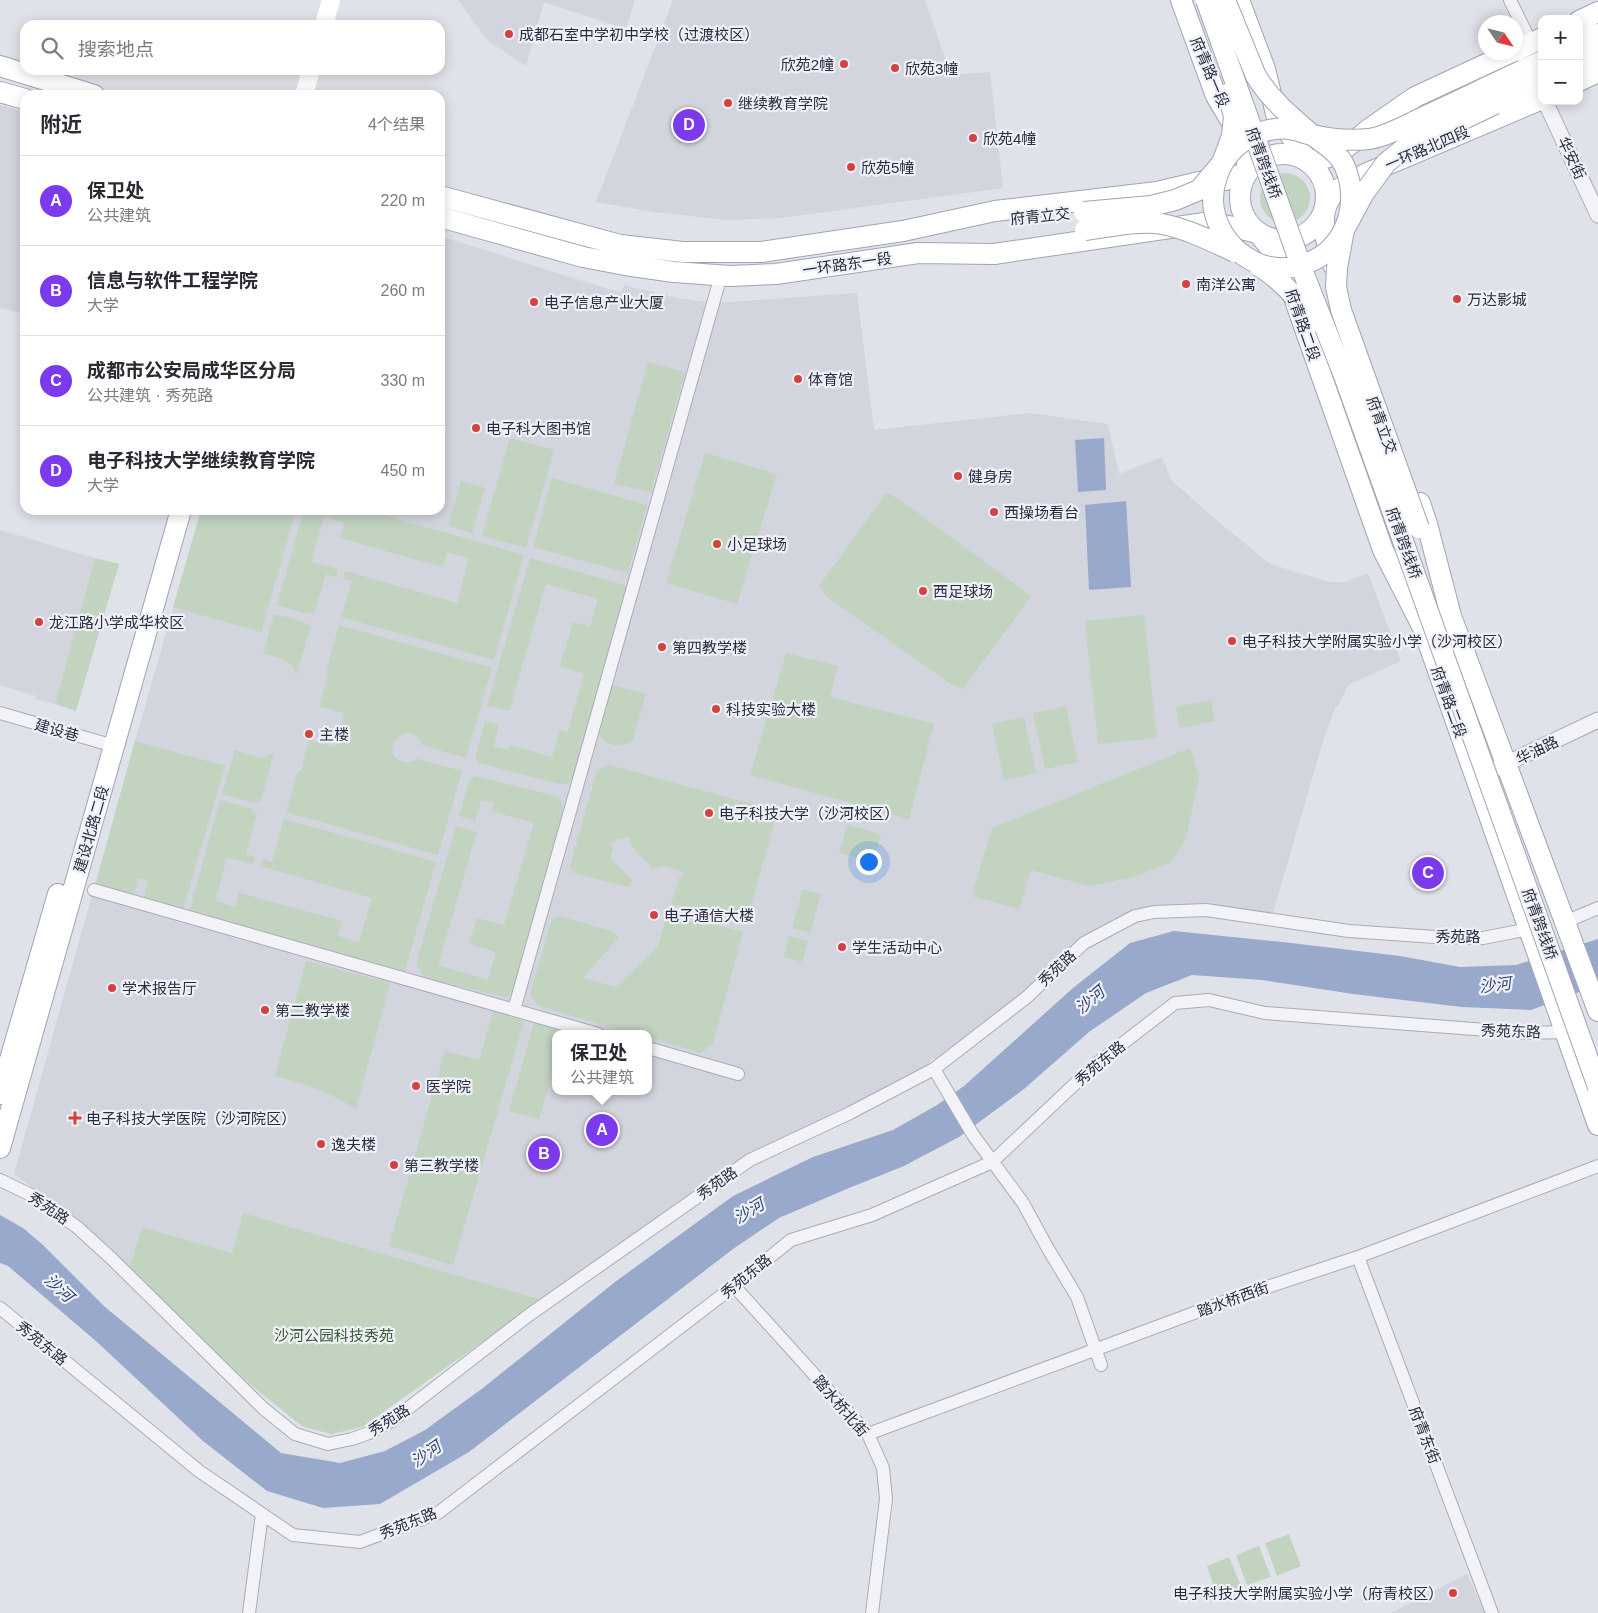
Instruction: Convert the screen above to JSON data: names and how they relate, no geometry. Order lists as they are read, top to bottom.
{
  "streets": {
    "main road": [
      "府青路一段",
      "一环路北四段",
      "府青跨线桥",
      "府青立交",
      "一环路东一段",
      "府青路二段",
      "建设北路二段"
    ],
    "street": [
      "华安街",
      "建设巷",
      "华油路",
      "秀苑路",
      "秀苑东路",
      "踏水桥西街",
      "踏水桥北街",
      "府青东街"
    ]
  },
  "crossings": [
    ["府青路一段", "一环路北四段"],
    ["府青路一段", "一环路东一段"],
    ["府青路一段", "府青路二段"],
    ["一环路北四段", "一环路东一段"],
    ["一环路北四段", "府青路二段"],
    ["府青立交", "一环路东一段"],
    ["一环路东一段", "府青路二段"],
    ["府青路二段", "华油路"],
    ["府青路二段", "秀苑路"],
    ["府青路二段", "秀苑东路"],
    ["建设巷", "建设北路二段"],
    ["秀苑东路", "踏水桥北街"],
    ["踏水桥西街", "踏水桥北街"],
    ["踏水桥西街", "府青东街"]
  ],
  "water": ["沙河"],
  "parks": ["沙河公园科技秀苑"],
  "places": {
    "other": [
      "成都石室中学初中学校（过渡校区）",
      "欣苑2幢",
      "欣苑3幢",
      "继续教育学院",
      "欣苑4幢",
      "欣苑5幢",
      "南洋公寓",
      "万达影城",
      "电子信息产业大厦",
      "体育馆",
      "电子科大图书馆",
      "健身房",
      "西操场看台",
      "小足球场",
      "西足球场",
      "龙江路小学成华校区",
      "电子科技大学附属实验小学（沙河校区）",
      "第四教学楼",
      "科技实验大楼",
      "主楼",
      "电子科技大学（沙河校区）",
      "电子通信大楼",
      "学生活动中心",
      "学术报告厅",
      "第二教学楼",
      "医学院",
      "逸夫楼",
      "第三教学楼",
      "电子科技大学附属实验小学（府青校区）"
    ],
    "health": ["电子科技大学医院（沙河院区）"]
  },
  "north": "bottom right",
  "page": {
    "map_buttons": ["+", "−"],
    "search": "搜索地点",
    "heading": ["附近", "4个结果"],
    "pins": [
      "D",
      "C",
      "A",
      "B"
    ],
    "list": [
      {
        "mark": "A",
        "name": "保卫处",
        "note": "公共建筑",
        "value": "220 m"
      },
      {
        "mark": "B",
        "name": "信息与软件工程学院",
        "note": "大学",
        "value": "260 m"
      },
      {
        "mark": "C",
        "name": "成都市公安局成华区分局",
        "note": "公共建筑 · 秀苑路",
        "value": "330 m"
      },
      {
        "mark": "D",
        "name": "电子科技大学继续教育学院",
        "note": "大学",
        "value": "450 m"
      }
    ],
    "popup": ["保卫处", "公共建筑"]
  }
}
